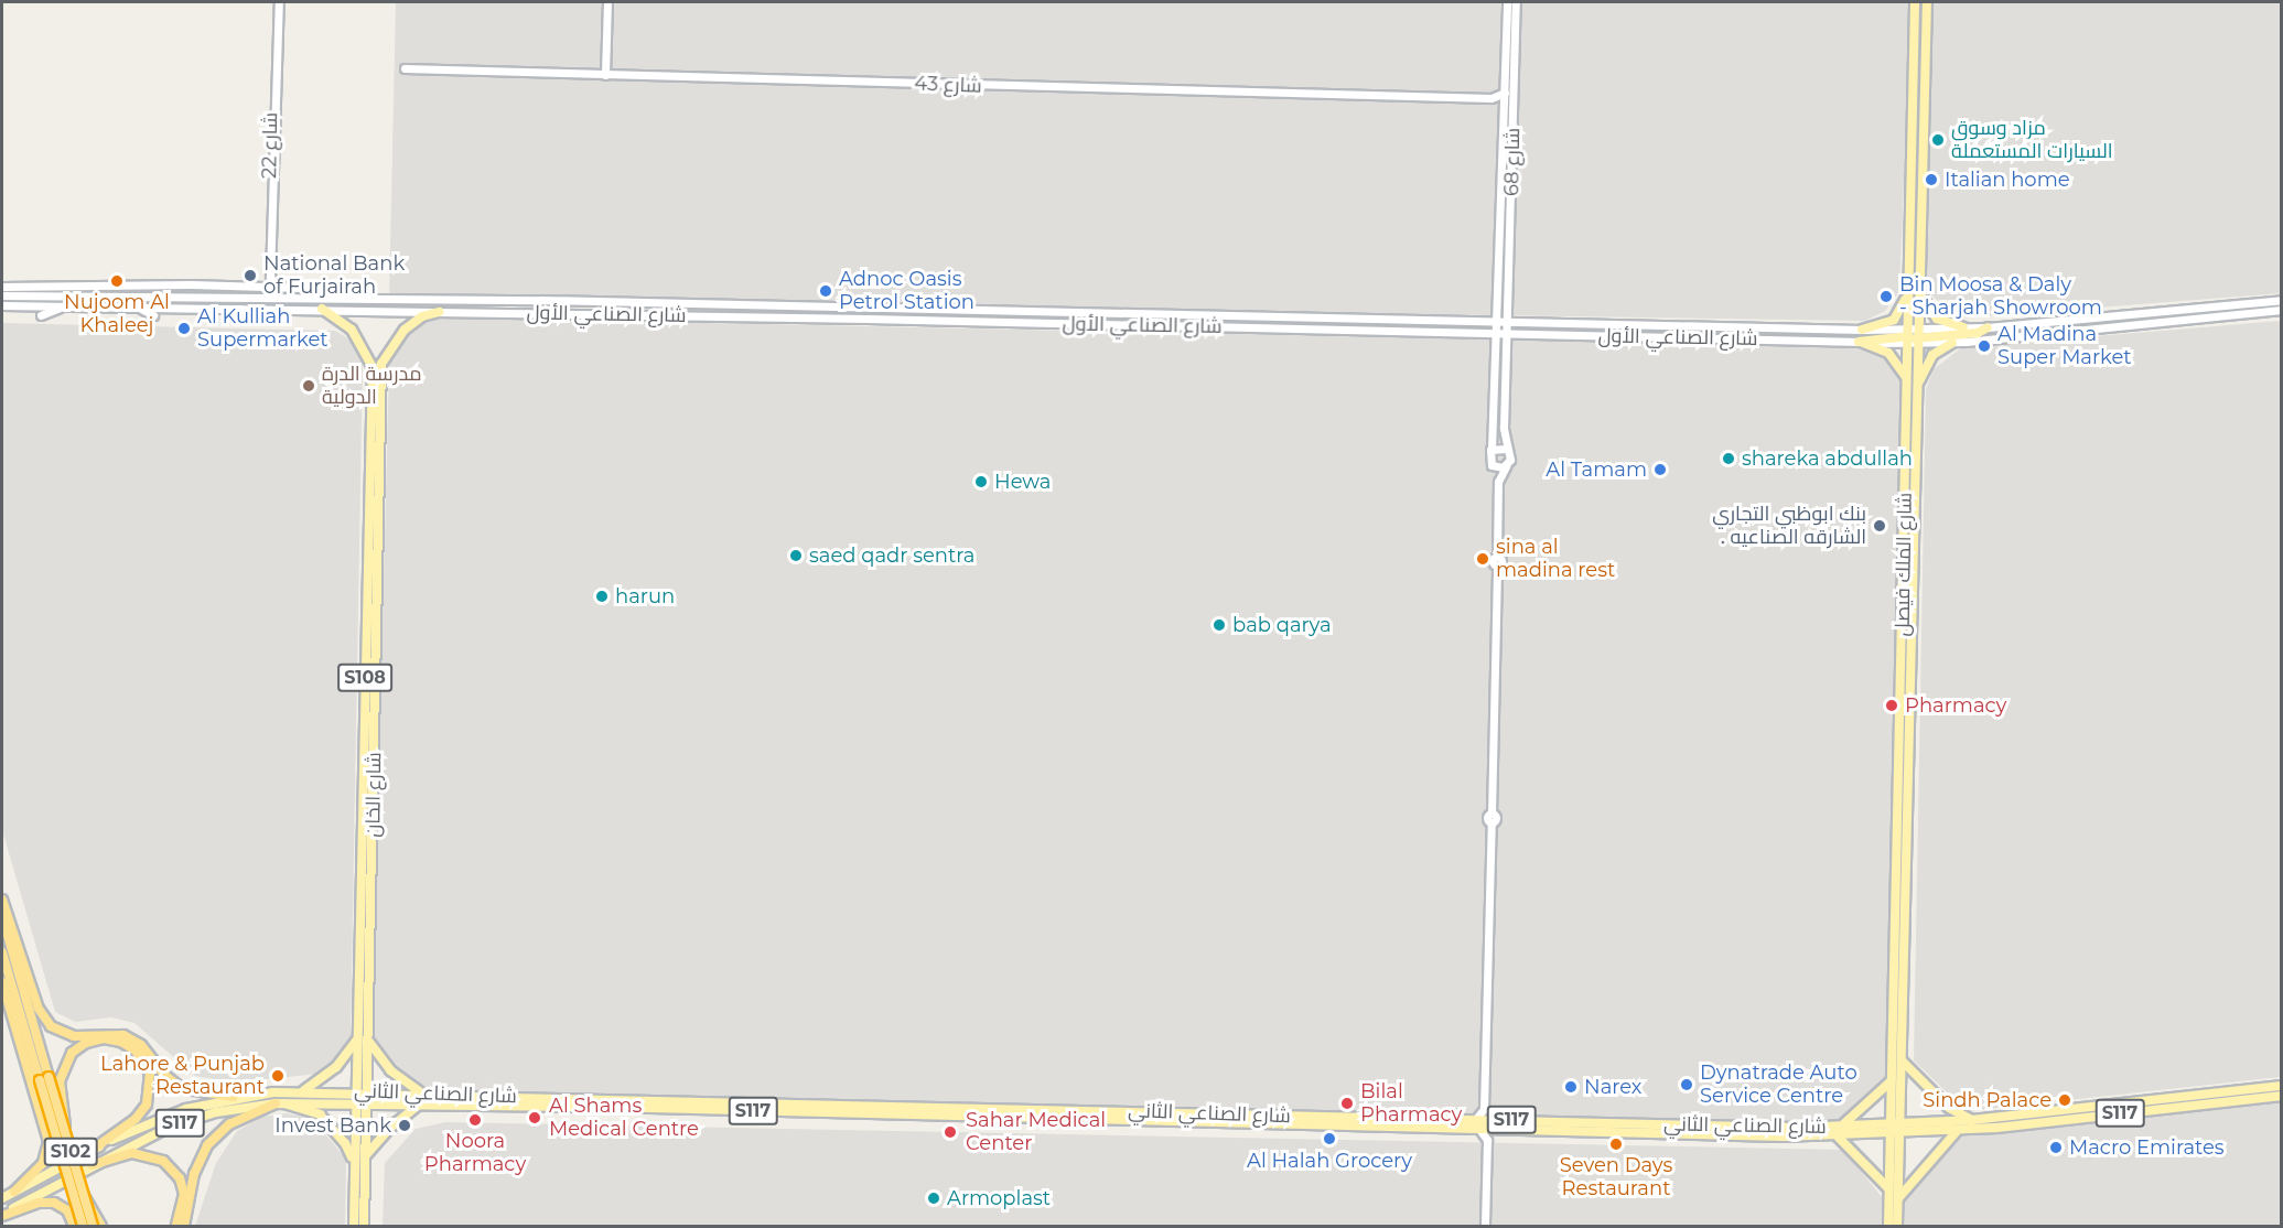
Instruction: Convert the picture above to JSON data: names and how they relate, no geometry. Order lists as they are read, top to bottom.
{
  "streets": {
    "highway": ["S102"],
    "main road": [
      "شارع 43",
      "شارع 22",
      "شارع 68",
      "شارع الصناعي الأول",
      "شارع الملك فيصل",
      "S108",
      "شارع الخان",
      "شارع الصناعي الثاني",
      "S117"
    ]
  },
  "crossings": [
    ["شارع 43", "شارع 68"],
    ["شارع 68", "شارع الصناعي الأول"],
    ["شارع الصناعي الأول", "شارع الملك فيصل"],
    ["شارع الملك فيصل", "شارع الصناعي الثاني"],
    ["شارع الخان", "شارع الصناعي الثاني"]
  ],
  "places": [
    "مزاد وسوق السيارات المستعملة",
    "Italian home",
    "National Bank of Furjairah",
    "Nujoom Al Khaleej",
    "Adnoc Oasis Petrol Station",
    "Bin Moosa & Daly - Sharjah Showroom",
    "Al Kulliah Supermarket",
    "Al Madina Super Market",
    "مدرسة الدرة الدولية",
    "shareka abdullah",
    "Al Tamam",
    "Hewa",
    "بنك ابوظبي التجاري . الشارقه الصناعيه",
    "saed qadr sentra",
    "sina al madina rest",
    "harun",
    "bab qarya",
    "Pharmacy",
    "Lahore & Punjab Restaurant",
    "Dynatrade Auto Service Centre",
    "Narex",
    "Sindh Palace",
    "Bilal Pharmacy",
    "Al Shams Medical Centre",
    "Noora Pharmacy",
    "Invest Bank",
    "Sahar Medical Center",
    "Al Halah Grocery",
    "Seven Days Restaurant",
    "Macro Emirates",
    "Armoplast"
  ]
}
